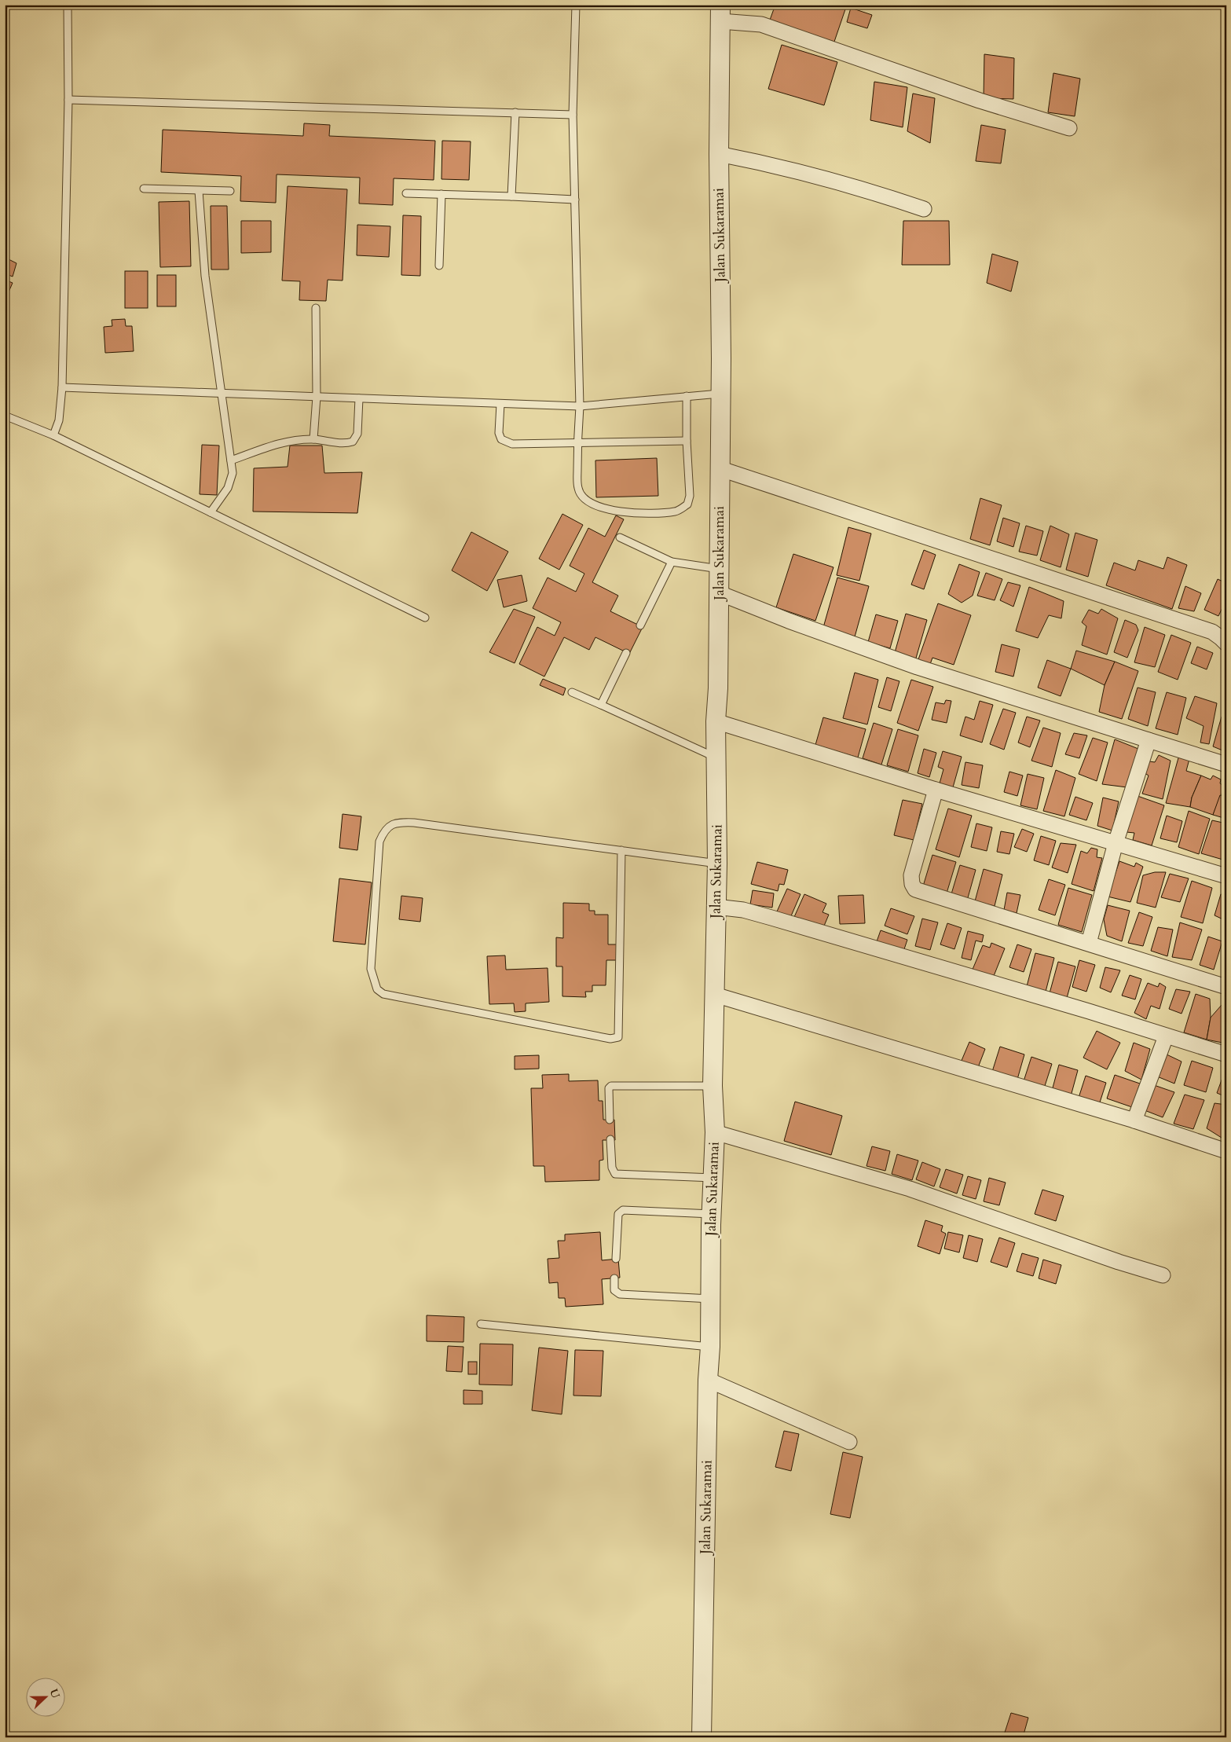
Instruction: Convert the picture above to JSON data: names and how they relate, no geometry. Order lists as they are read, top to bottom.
{
  "streets": {
    "street": ["Jalan Sukaramai"]
  },
  "north": "right"
}
